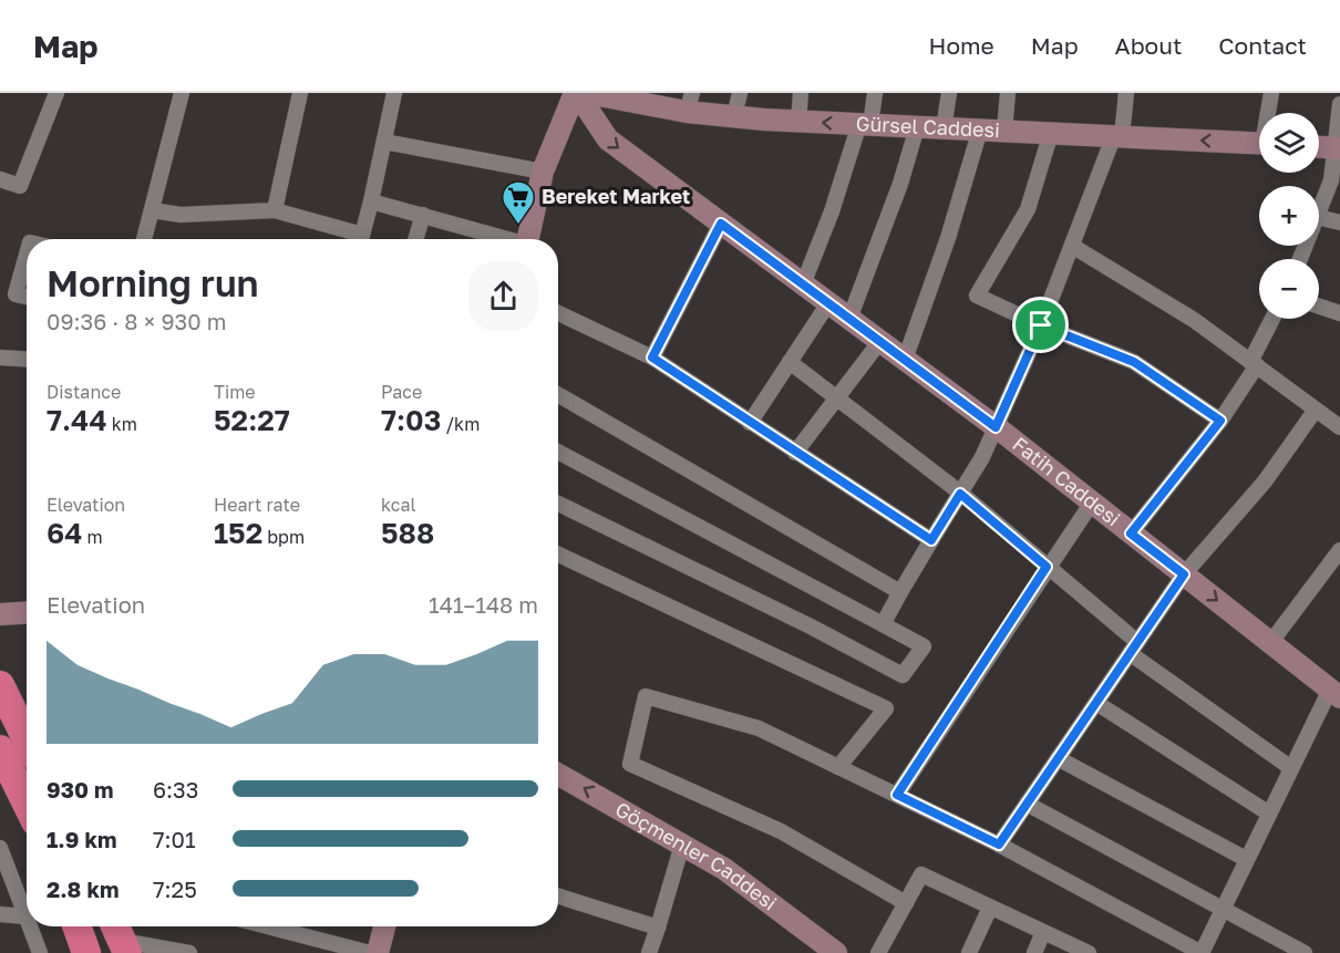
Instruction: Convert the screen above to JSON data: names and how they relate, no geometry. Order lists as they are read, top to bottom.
{
  "streets": {
    "street": ["Gürsel Caddesi", "Fatih Caddesi", "Göçmenler Caddesi"]
  },
  "places": {
    "supermarket": ["Bereket Market"]
  },
  "page": {
    "header": "Map",
    "nav": [
      "Home",
      "Map",
      "About",
      "Contact"
    ],
    "map_buttons": ["+", "−"],
    "heading": ["Morning run", "09:36 · 8 × 930 m"],
    "stats": [
      ["Distance", "7.44 km"],
      ["Time", "52:27"],
      ["Pace", "7:03 /km"],
      ["Elevation", "64 m"],
      ["Heart rate", "152 bpm"],
      ["kcal", "588"]
    ],
    "chart": ["Elevation", "141–148 m"],
    "list": [
      {
        "name": "930 m",
        "note": "6:33"
      },
      {
        "name": "1.9 km",
        "note": "7:01"
      },
      {
        "name": "2.8 km",
        "note": "7:25"
      }
    ]
  }
}
